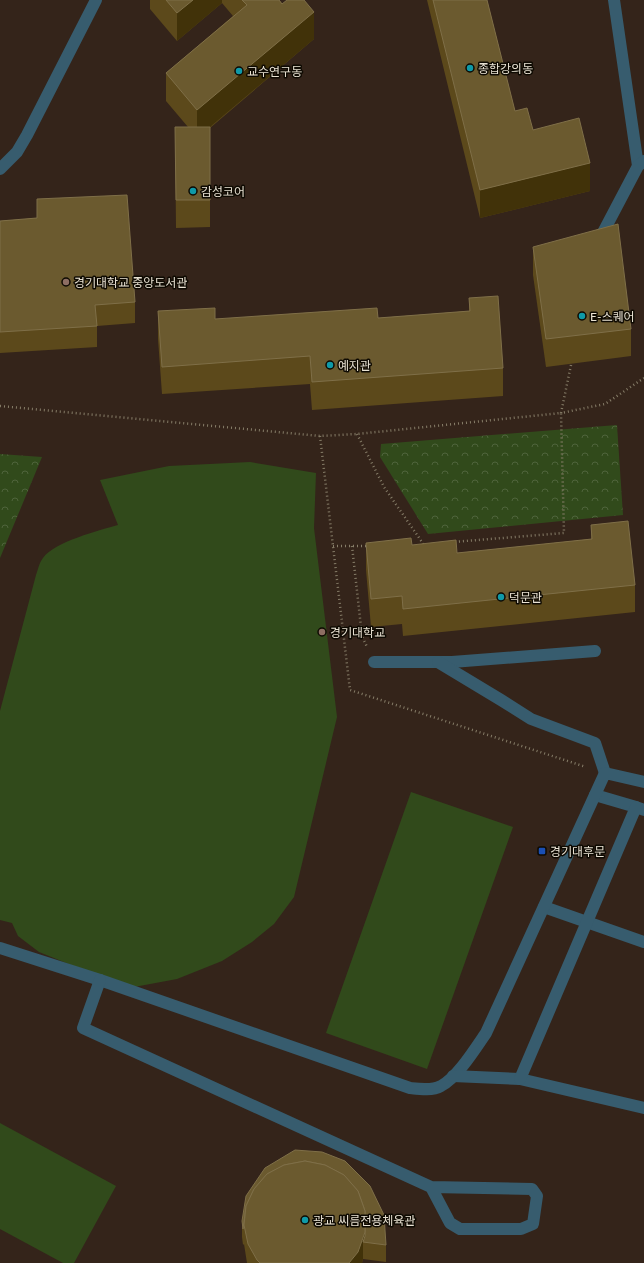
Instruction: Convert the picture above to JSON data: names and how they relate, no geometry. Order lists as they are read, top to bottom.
{
  "places": {
    "other": [
      "종합강의동",
      "교수연구동",
      "감성코어",
      "경기대학교 중앙도서관",
      "E-스퀘어",
      "예지관",
      "덕문관",
      "경기대학교",
      "광교 씨름전용체육관"
    ],
    "transit": ["경기대후문"]
  }
}
